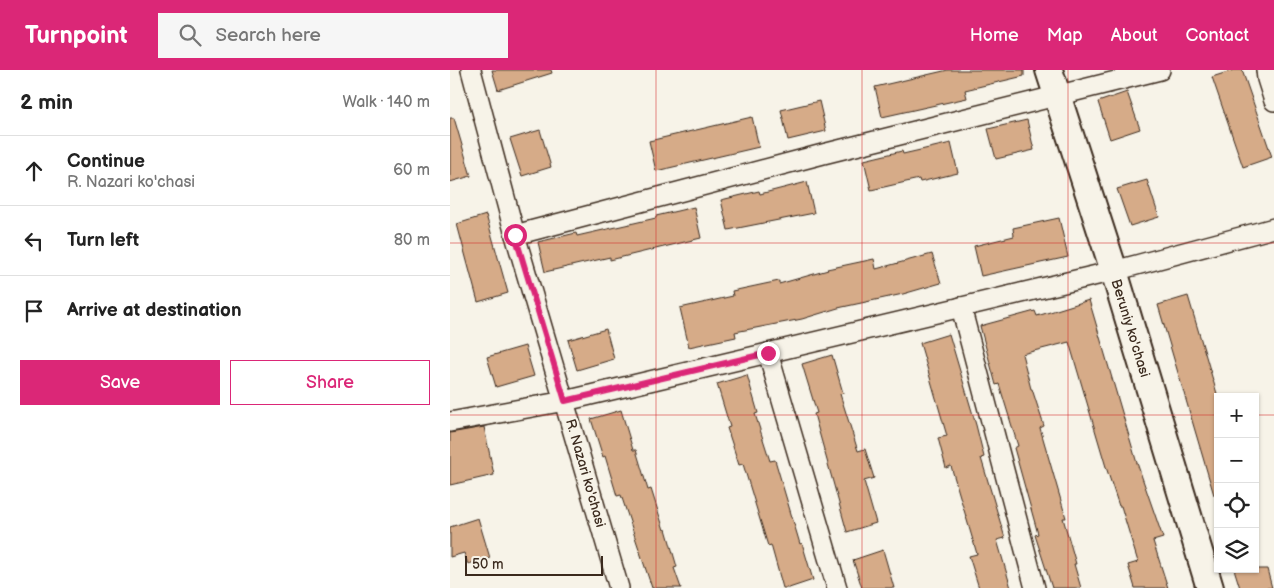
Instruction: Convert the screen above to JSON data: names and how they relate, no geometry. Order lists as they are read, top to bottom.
{
  "streets": {
    "street": ["Beruniy ko'chasi", "R. Nazari ko'chasi"]
  },
  "scale_bar": "50 m",
  "page": {
    "header": "Turnpoint",
    "search": "Search here",
    "nav": [
      "Home",
      "Map",
      "About",
      "Contact"
    ],
    "heading": ["2 min", "Walk · 140 m"],
    "list": [
      ["Continue", "R. Nazari ko'chasi", "60 m"],
      ["Turn left", "80 m"],
      "Arrive at destination"
    ],
    "buttons": ["Save", "Share"],
    "map_buttons": ["+", "−"],
    "scale": "50 m"
  }
}
